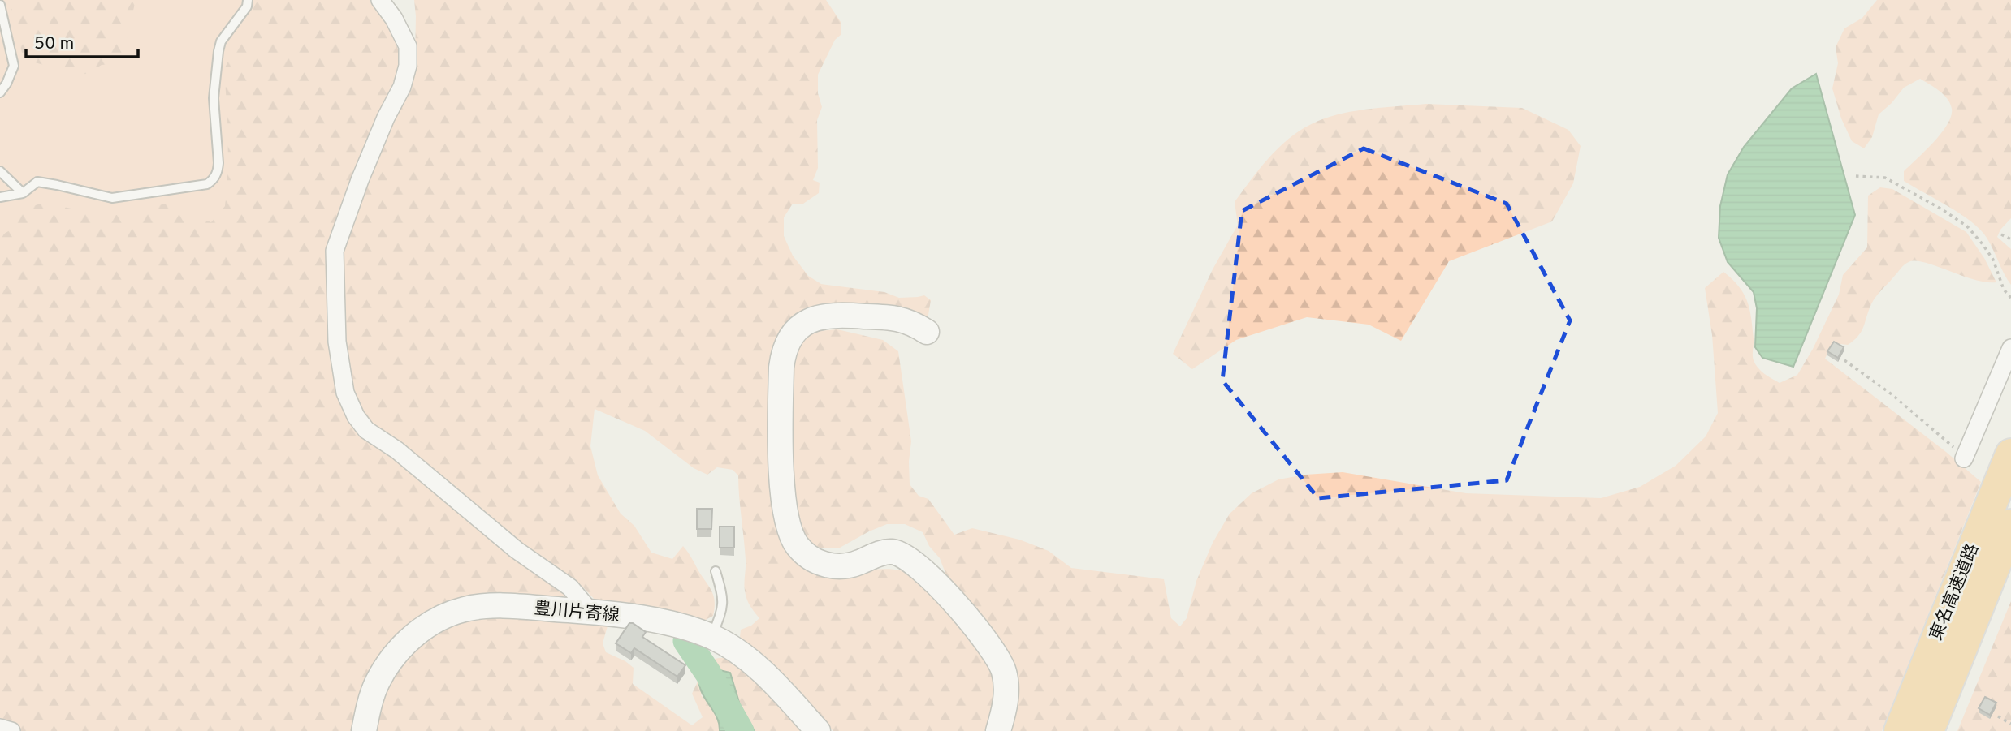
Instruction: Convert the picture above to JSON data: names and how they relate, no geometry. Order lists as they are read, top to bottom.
{
  "streets": {
    "highway": ["東名高速道路"],
    "street": ["豊川片寄線"]
  },
  "scale_bar": "50 m"
}
